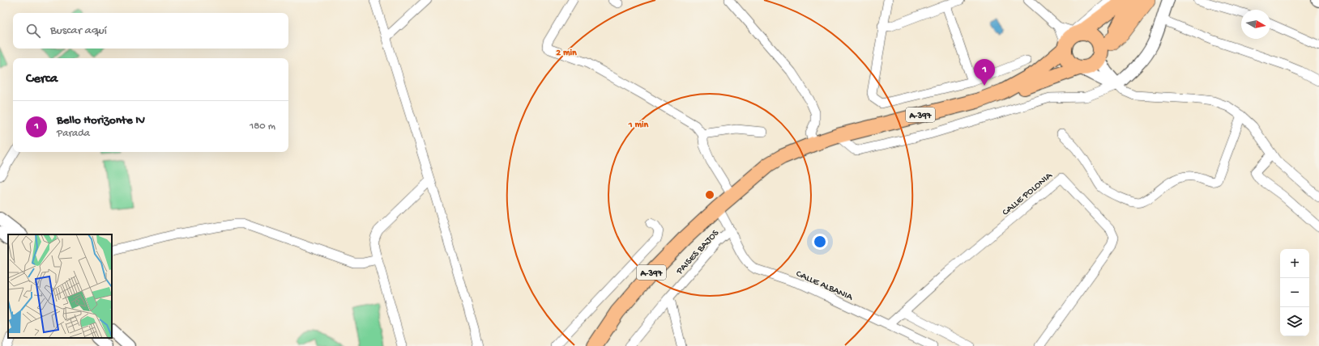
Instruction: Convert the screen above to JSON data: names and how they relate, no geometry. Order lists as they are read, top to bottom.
{
  "streets": {
    "main road": ["A-397"],
    "street": ["CALLE POLONIA", "PAISES BAJOS", "CALLE ALBANIA"]
  },
  "crossings": [
    ["A-397", "CALLE ALBANIA"],
    ["CALLE POLONIA", "CALLE ALBANIA"],
    ["PAISES BAJOS", "CALLE ALBANIA"]
  ],
  "north": "right",
  "page": {
    "search": "Buscar aquí",
    "heading": "Cerca",
    "pins": "1",
    "list": [
      {
        "mark": "1",
        "name": "Bello Horizonte IV",
        "note": "Parada",
        "value": "180 m"
      }
    ],
    "map_buttons": ["+", "−"]
  },
  "rings": ["2 min", "1 min"]
}
